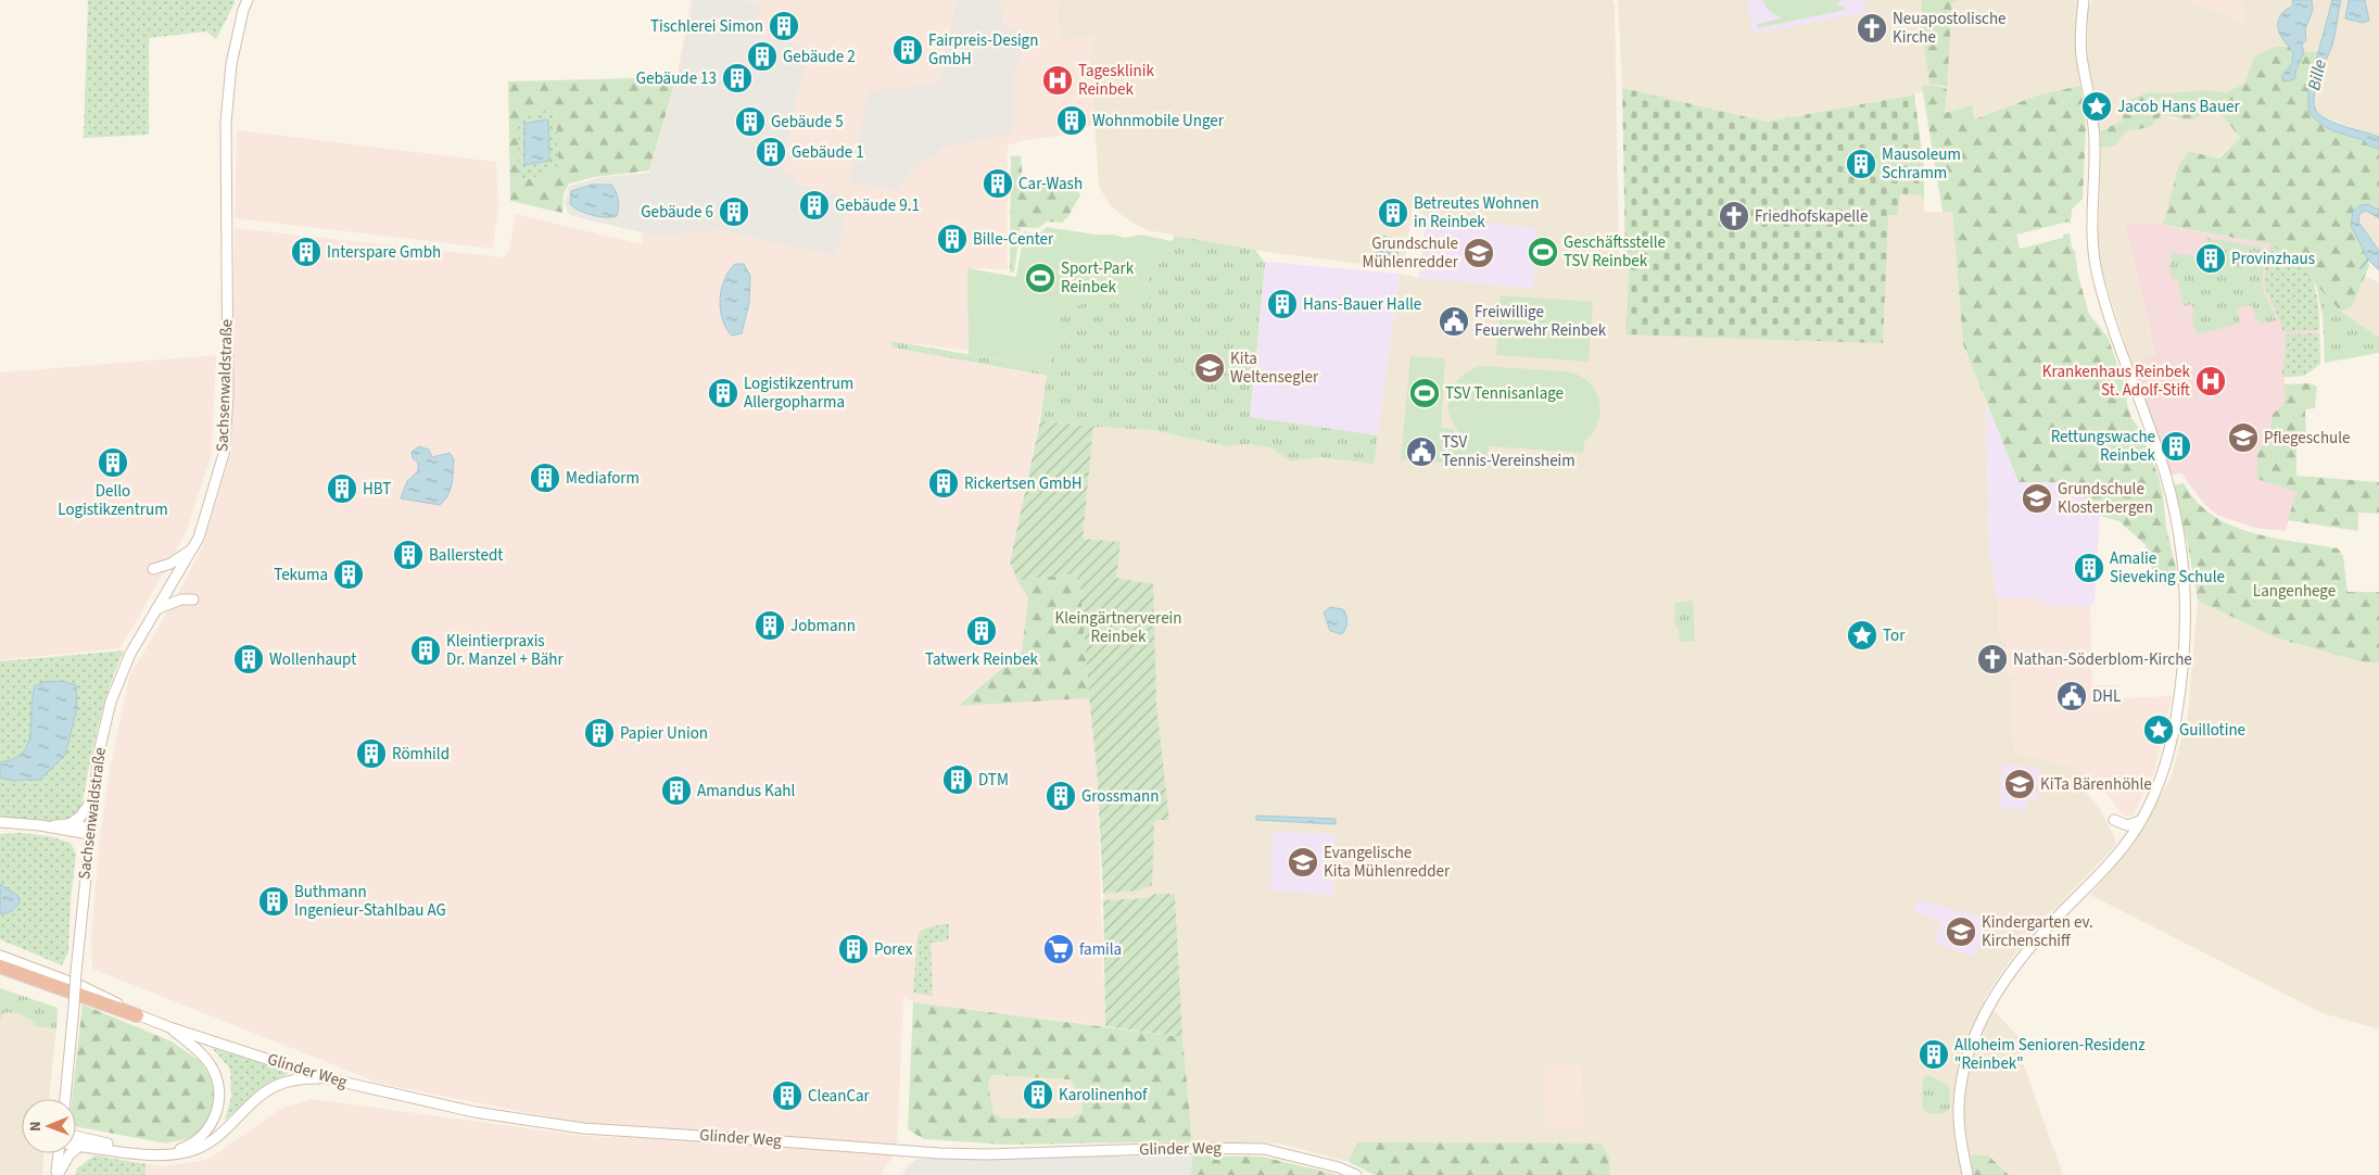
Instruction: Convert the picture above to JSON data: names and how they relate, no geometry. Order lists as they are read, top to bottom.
{
  "streets": {
    "main road": ["Sachsenwaldstraße", "Glinder Weg"]
  },
  "water": ["Bille"],
  "parks": ["Langenhege", "Kleingärtnerverein Reinbek"],
  "places": {
    "building": [
      "Tischlerei Simon",
      "Fairpreis-Design GmbH",
      "Gebäude 2",
      "Gebäude 13",
      "Wohnmobile Unger",
      "Gebäude 5",
      "Gebäude 1",
      "Mausoleum Schramm",
      "Car-Wash",
      "Gebäude 9.1",
      "Gebäude 6",
      "Betreutes Wohnen in Reinbek",
      "Bille-Center",
      "Interspare Gmbh",
      "Provinzhaus",
      "Hans-Bauer Halle",
      "Logistikzentrum Allergopharma",
      "Rettungswache Reinbek",
      "Dello Logistikzentrum",
      "Mediaform",
      "Rickertsen GmbH",
      "HBT",
      "Ballerstedt",
      "Amalie Sieveking Schule",
      "Tekuma",
      "Jobmann",
      "Tatwerk Reinbek",
      "Kleintierpraxis Dr. Manzel + Bähr",
      "Wollenhaupt",
      "Papier Union",
      "Römhild",
      "DTM",
      "Amandus Kahl",
      "Grossmann",
      "Buthmann Ingenieur-Stahlbau AG",
      "Porex",
      "Alloheim Senioren-Residenz \"Reinbek\"",
      "Karolinenhof",
      "CleanCar"
    ],
    "church": ["Neuapostolische Kirche", "Friedhofskapelle", "Nathan-Söderblom-Kirche"],
    "hospital": ["Tagesklinik Reinbek", "Krankenhaus Reinbek St. Adolf-Stift"],
    "place": ["Jacob Hans Bauer", "Tor", "Guillotine"],
    "sports": ["Geschäftsstelle TSV Reinbek", "Sport-Park Reinbek", "TSV Tennisanlage"],
    "school or university": [
      "Grundschule Mühlenredder",
      "Kita Weltensegler",
      "Pflegeschule",
      "Grundschule Klosterbergen",
      "KiTa Bärenhöhle",
      "Evangelische Kita Mühlenredder",
      "Kindergarten ev. Kirchenschiff"
    ],
    "public building": ["Freiwillige Feuerwehr Reinbek", "TSV Tennis-Vereinsheim", "DHL"],
    "supermarket": ["famila"]
  },
  "north": "left"
}
